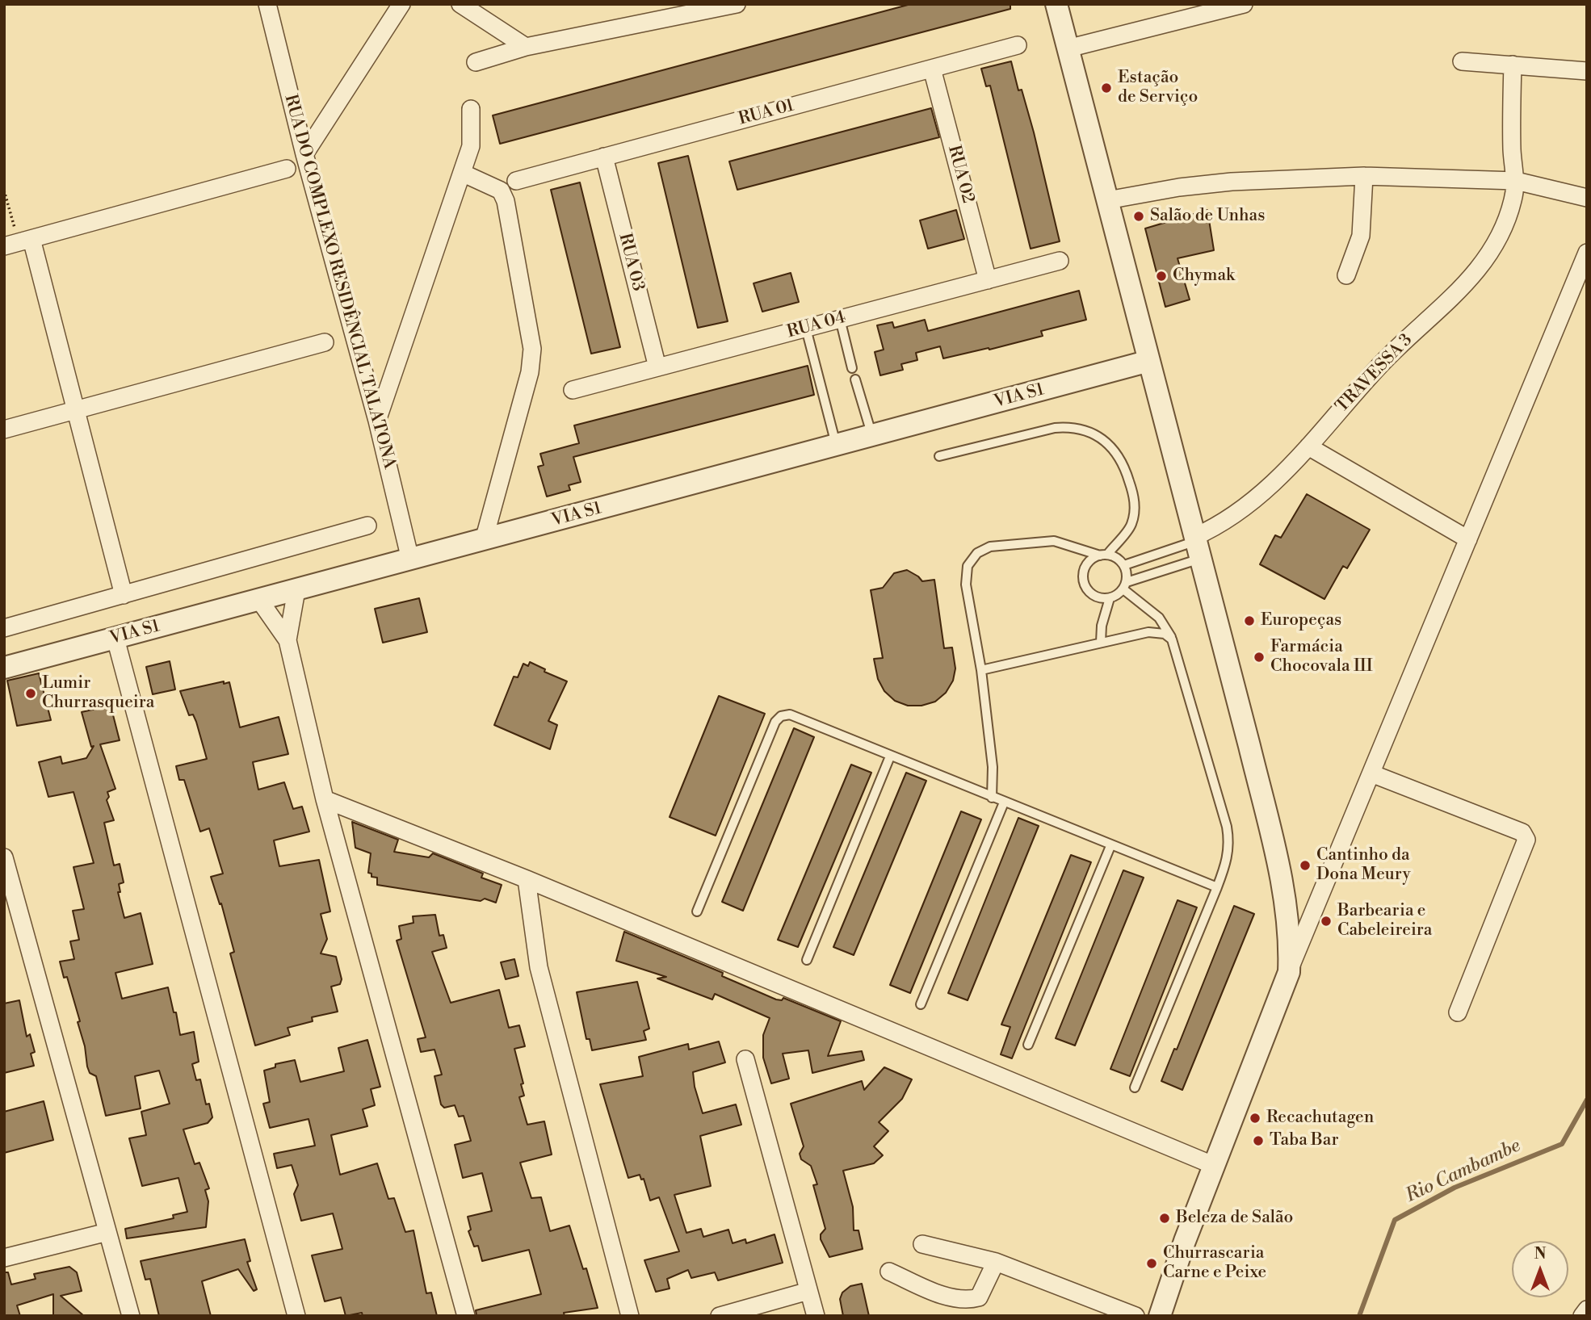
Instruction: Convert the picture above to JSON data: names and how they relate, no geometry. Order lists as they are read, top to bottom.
{
  "streets": {
    "street": [
      "RUA 01",
      "RUA 02",
      "RUA 03",
      "RUA DO COMPLEXO RESIDÊNCIAL TALATONA",
      "RUA 04",
      "TRAVESSA 3",
      "VIA S1"
    ]
  },
  "crossings": [
    ["RUA 01", "RUA 02"],
    ["RUA 01", "RUA 03"],
    ["RUA 02", "RUA 04"],
    ["RUA 03", "RUA 04"],
    ["RUA DO COMPLEXO RESIDÊNCIAL TALATONA", "VIA S1"]
  ],
  "water": ["Rio Cambambe"],
  "places": [
    "Estação de Serviço",
    "Salão de Unhas",
    "Chymak",
    "Europeças",
    "Farmácia Chocovala III",
    "Lumir Churrasqueira",
    "Cantinho da Dona Meury",
    "Barbearia e Cabeleireira",
    "Recachutagen",
    "Taba Bar",
    "Beleza de Salão",
    "Churrascaria Carne e Peixe"
  ],
  "north": "top"
}
